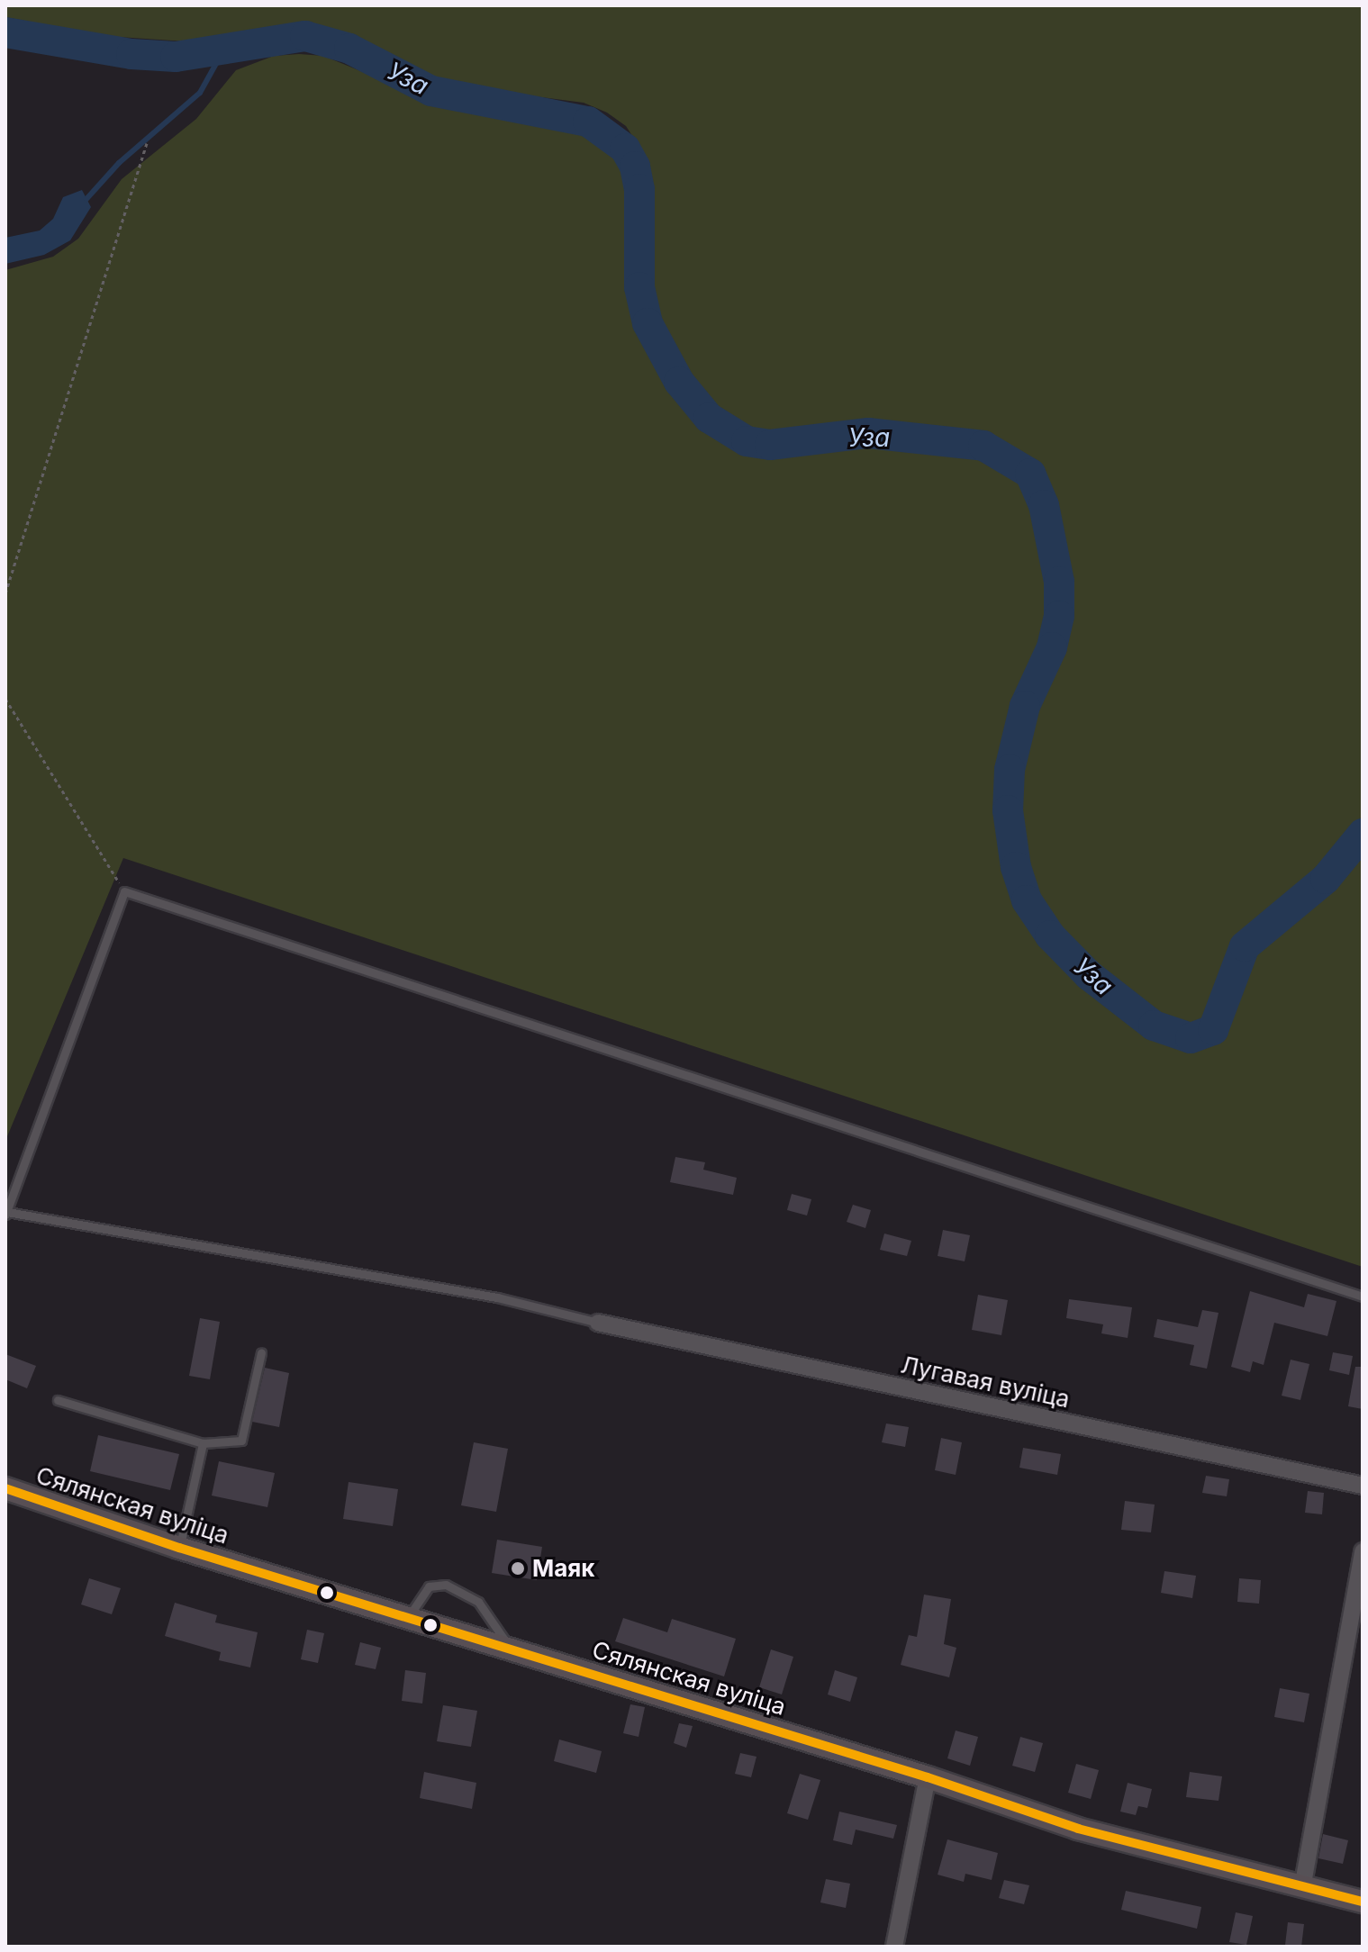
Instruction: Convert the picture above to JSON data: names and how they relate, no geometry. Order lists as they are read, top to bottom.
{
  "streets": {
    "street": ["Лугавая вуліца", "Сялянская вуліца"]
  },
  "water": ["Уза"],
  "places": ["Маяк"]
}
